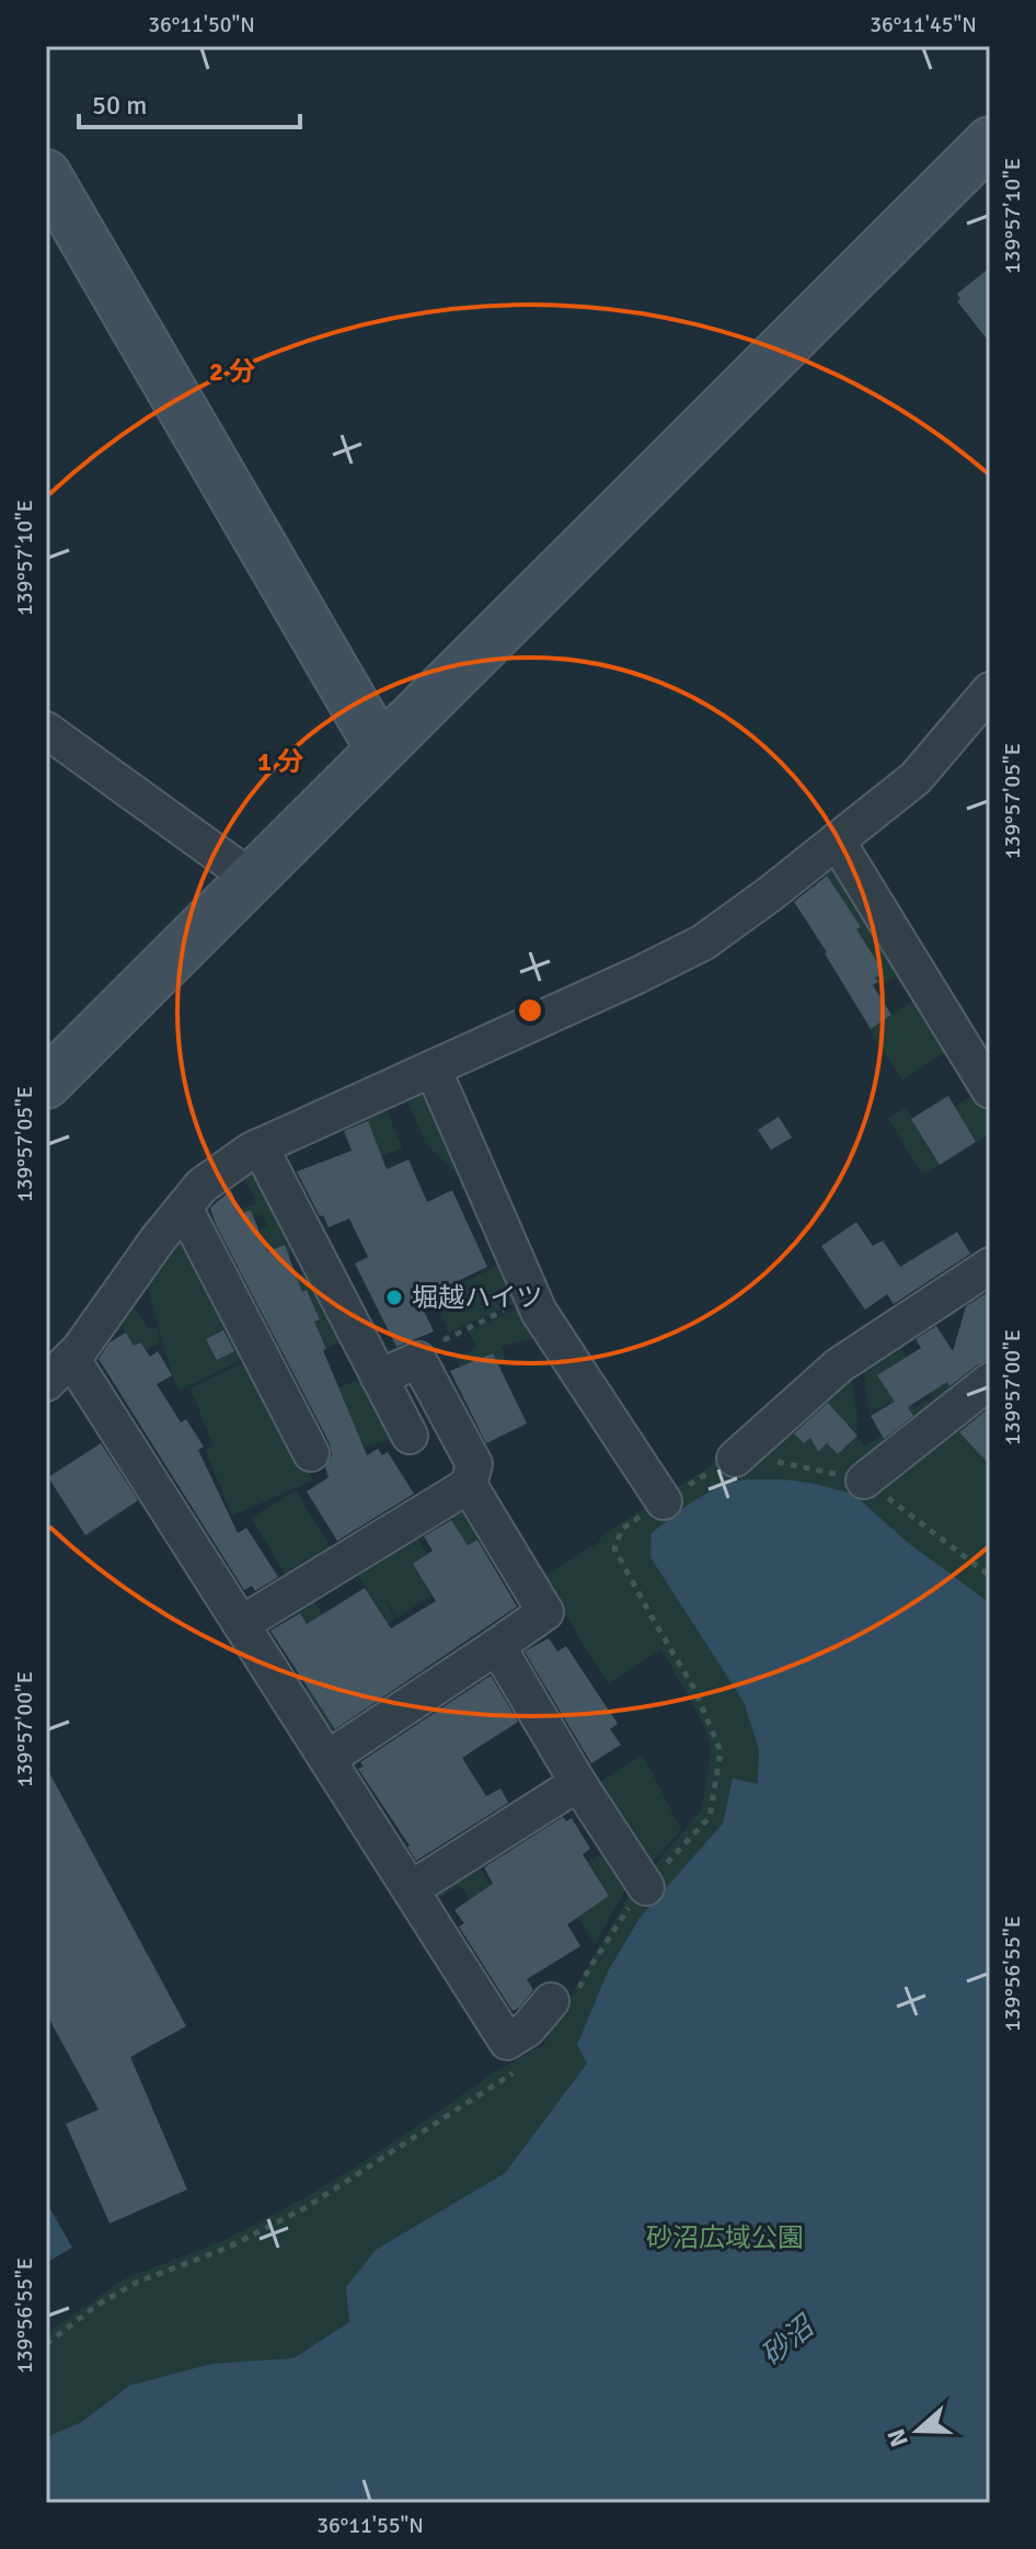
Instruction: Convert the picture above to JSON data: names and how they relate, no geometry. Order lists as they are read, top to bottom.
{
  "water": ["砂沼"],
  "parks": ["砂沼広域公園"],
  "places": ["堀越ハイツ"],
  "scale_bar": "50 m",
  "north": "left",
  "coordinates": [
    "36°11'50\"N",
    "36°11'45\"N",
    "139°57'10\"E",
    "139°57'05\"E",
    "139°57'00\"E",
    "139°56'55\"E",
    "36°11'55\"N"
  ],
  "rings": ["2 分", "1 分"]
}
